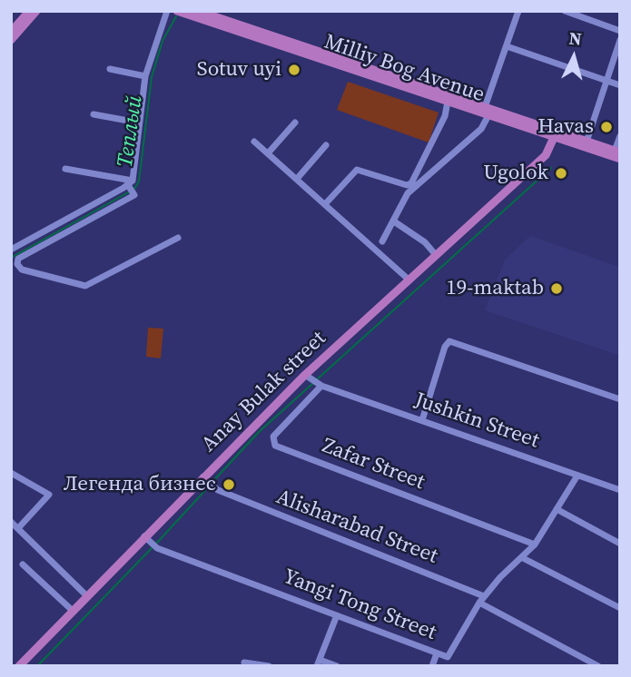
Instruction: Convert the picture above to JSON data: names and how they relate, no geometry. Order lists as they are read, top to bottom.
{
  "streets": {
    "main road": ["Milliy Bog Avenue", "Anay Bulak street"],
    "street": [
      "Jushkin Street",
      "Zafar Street",
      "Alisharabad Street",
      "Yangi Tong Street"
    ]
  },
  "crossings": [
    ["Milliy Bog Avenue", "Anay Bulak street"],
    ["Anay Bulak street", "Jushkin Street"],
    ["Anay Bulak street", "Alisharabad Street"],
    ["Anay Bulak street", "Yangi Tong Street"],
    ["Jushkin Street", "Zafar Street"],
    ["Jushkin Street", "Yangi Tong Street"],
    ["Zafar Street", "Yangi Tong Street"],
    ["Alisharabad Street", "Yangi Tong Street"]
  ],
  "water": ["Теплый"],
  "places": [
    "Sotuv uyi",
    "Havas",
    "Ugolok",
    "19-maktab",
    "Легенда бизнес"
  ],
  "north": "top"
}
